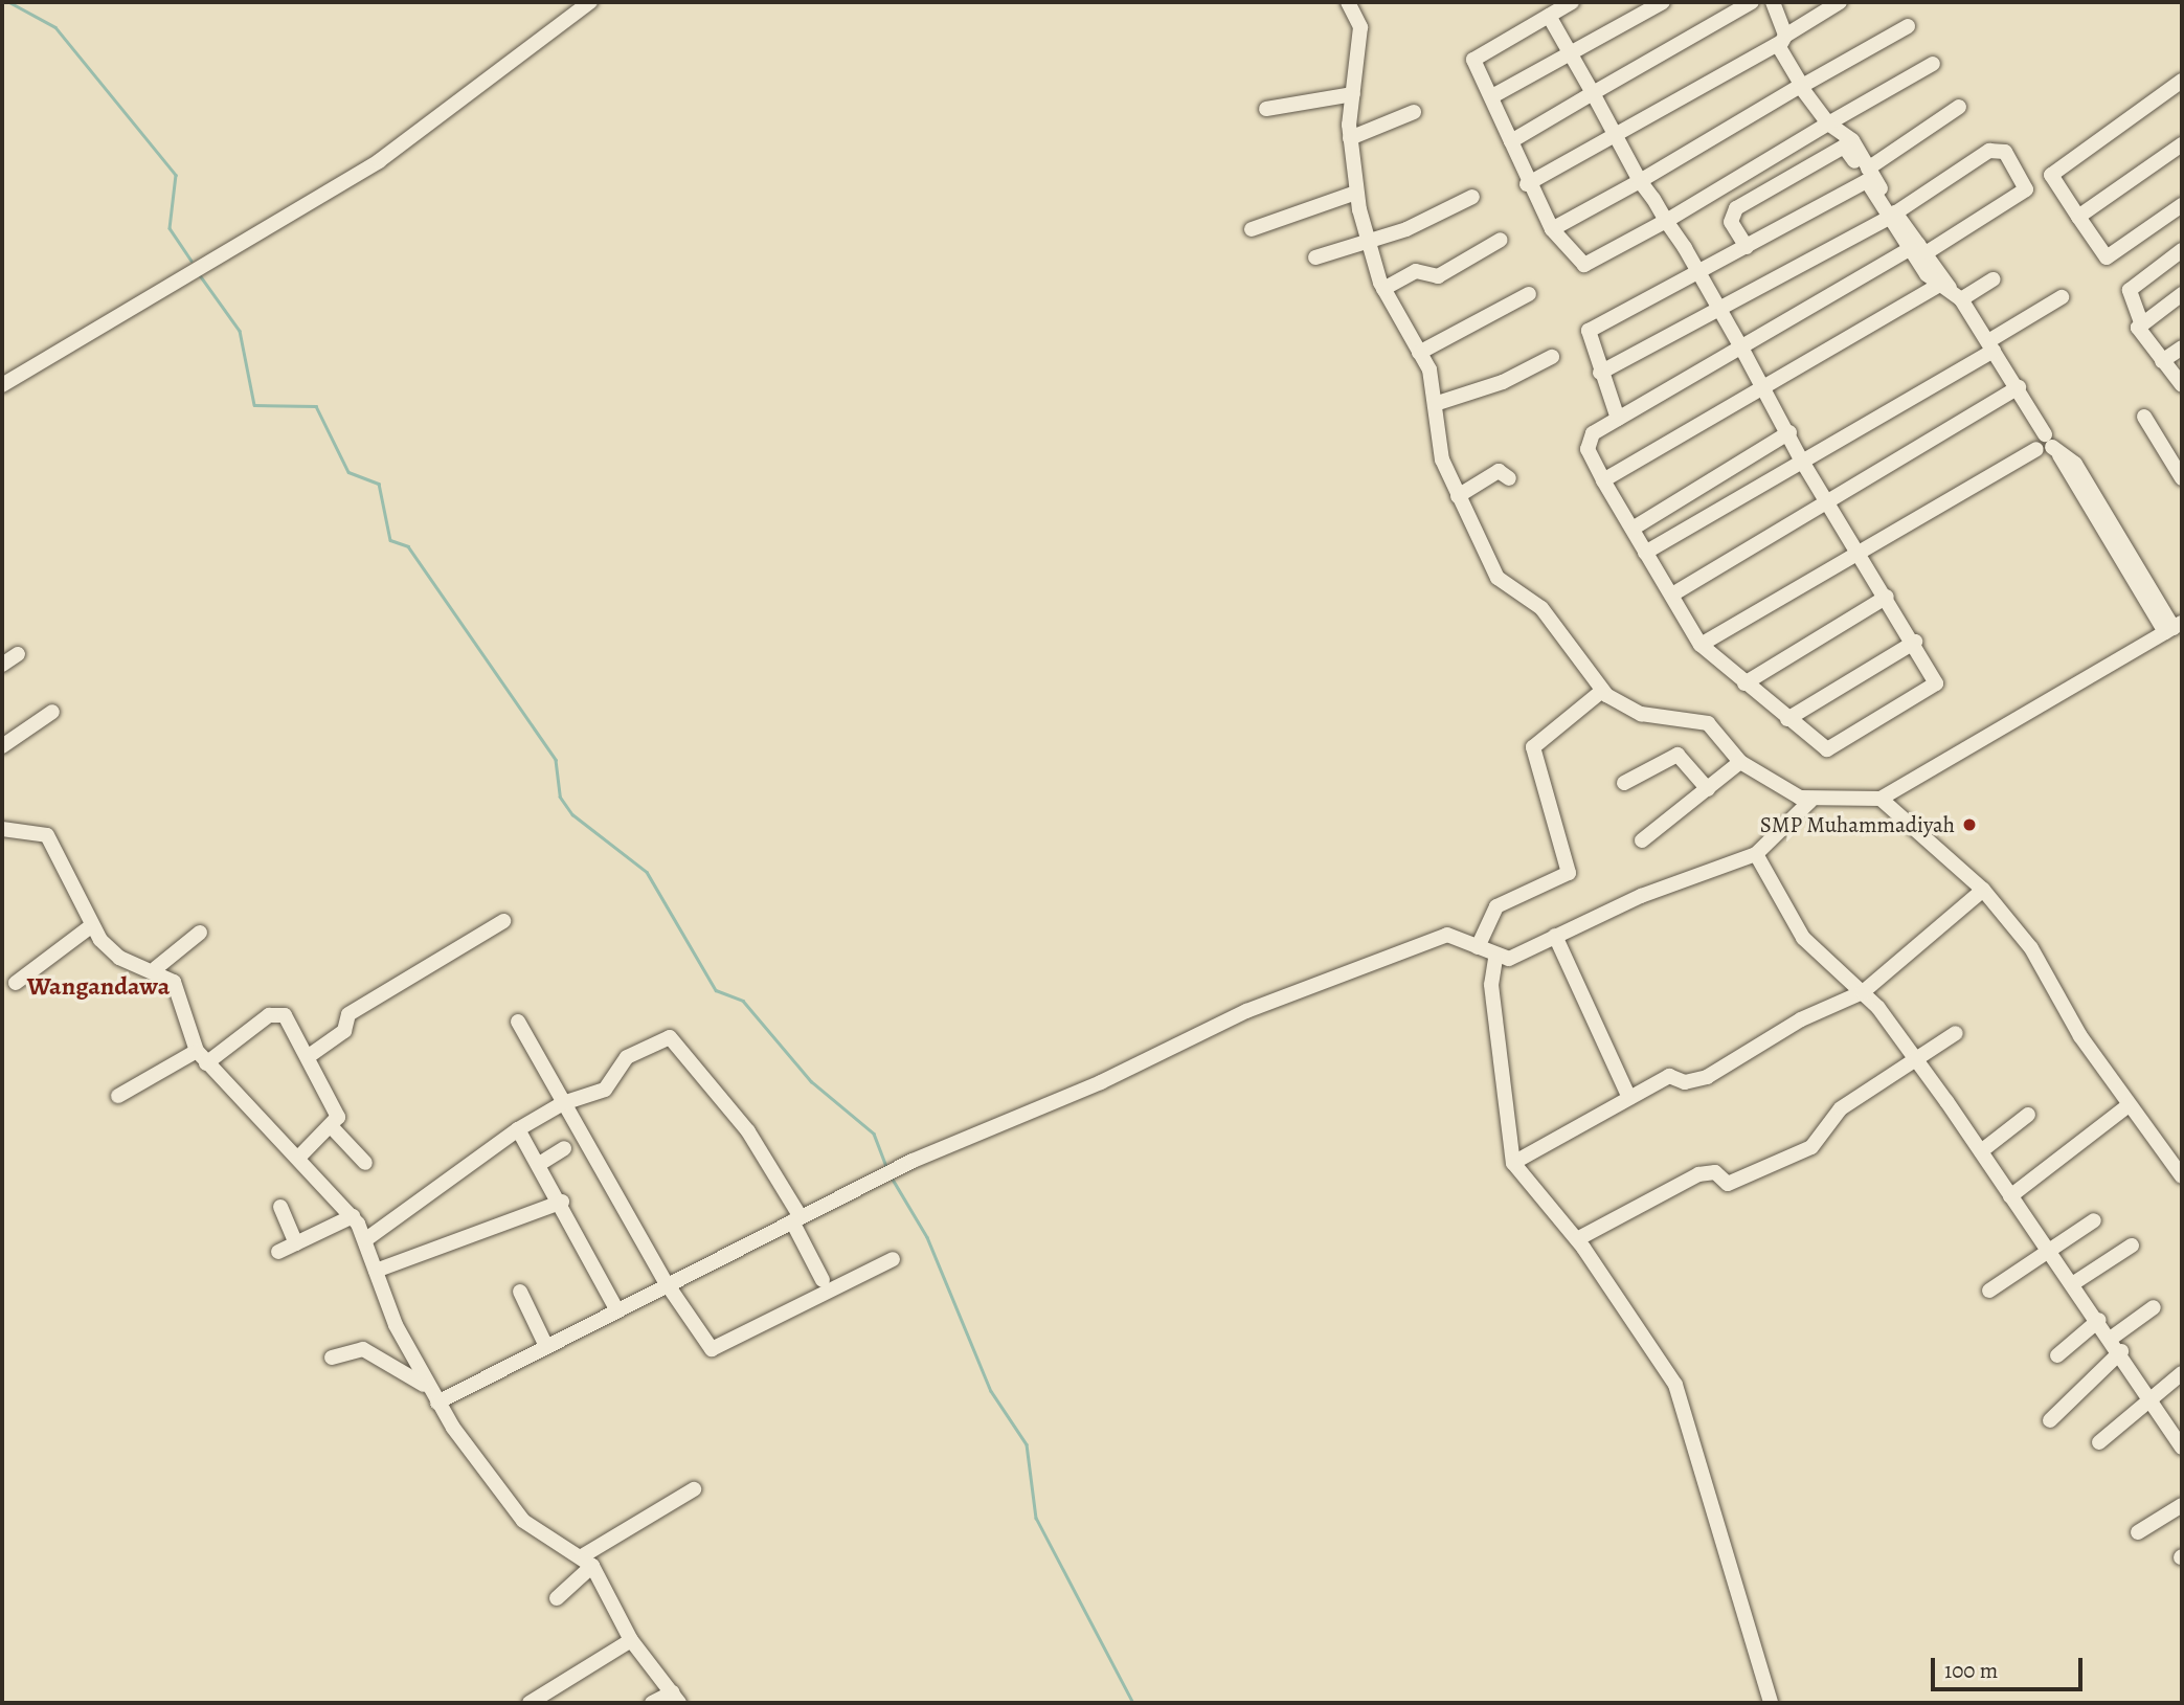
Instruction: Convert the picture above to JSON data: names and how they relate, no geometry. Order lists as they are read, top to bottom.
{
  "districts": ["Wangandawa"],
  "places": ["SMP Muhammadiyah"],
  "scale_bar": "100 m"
}
